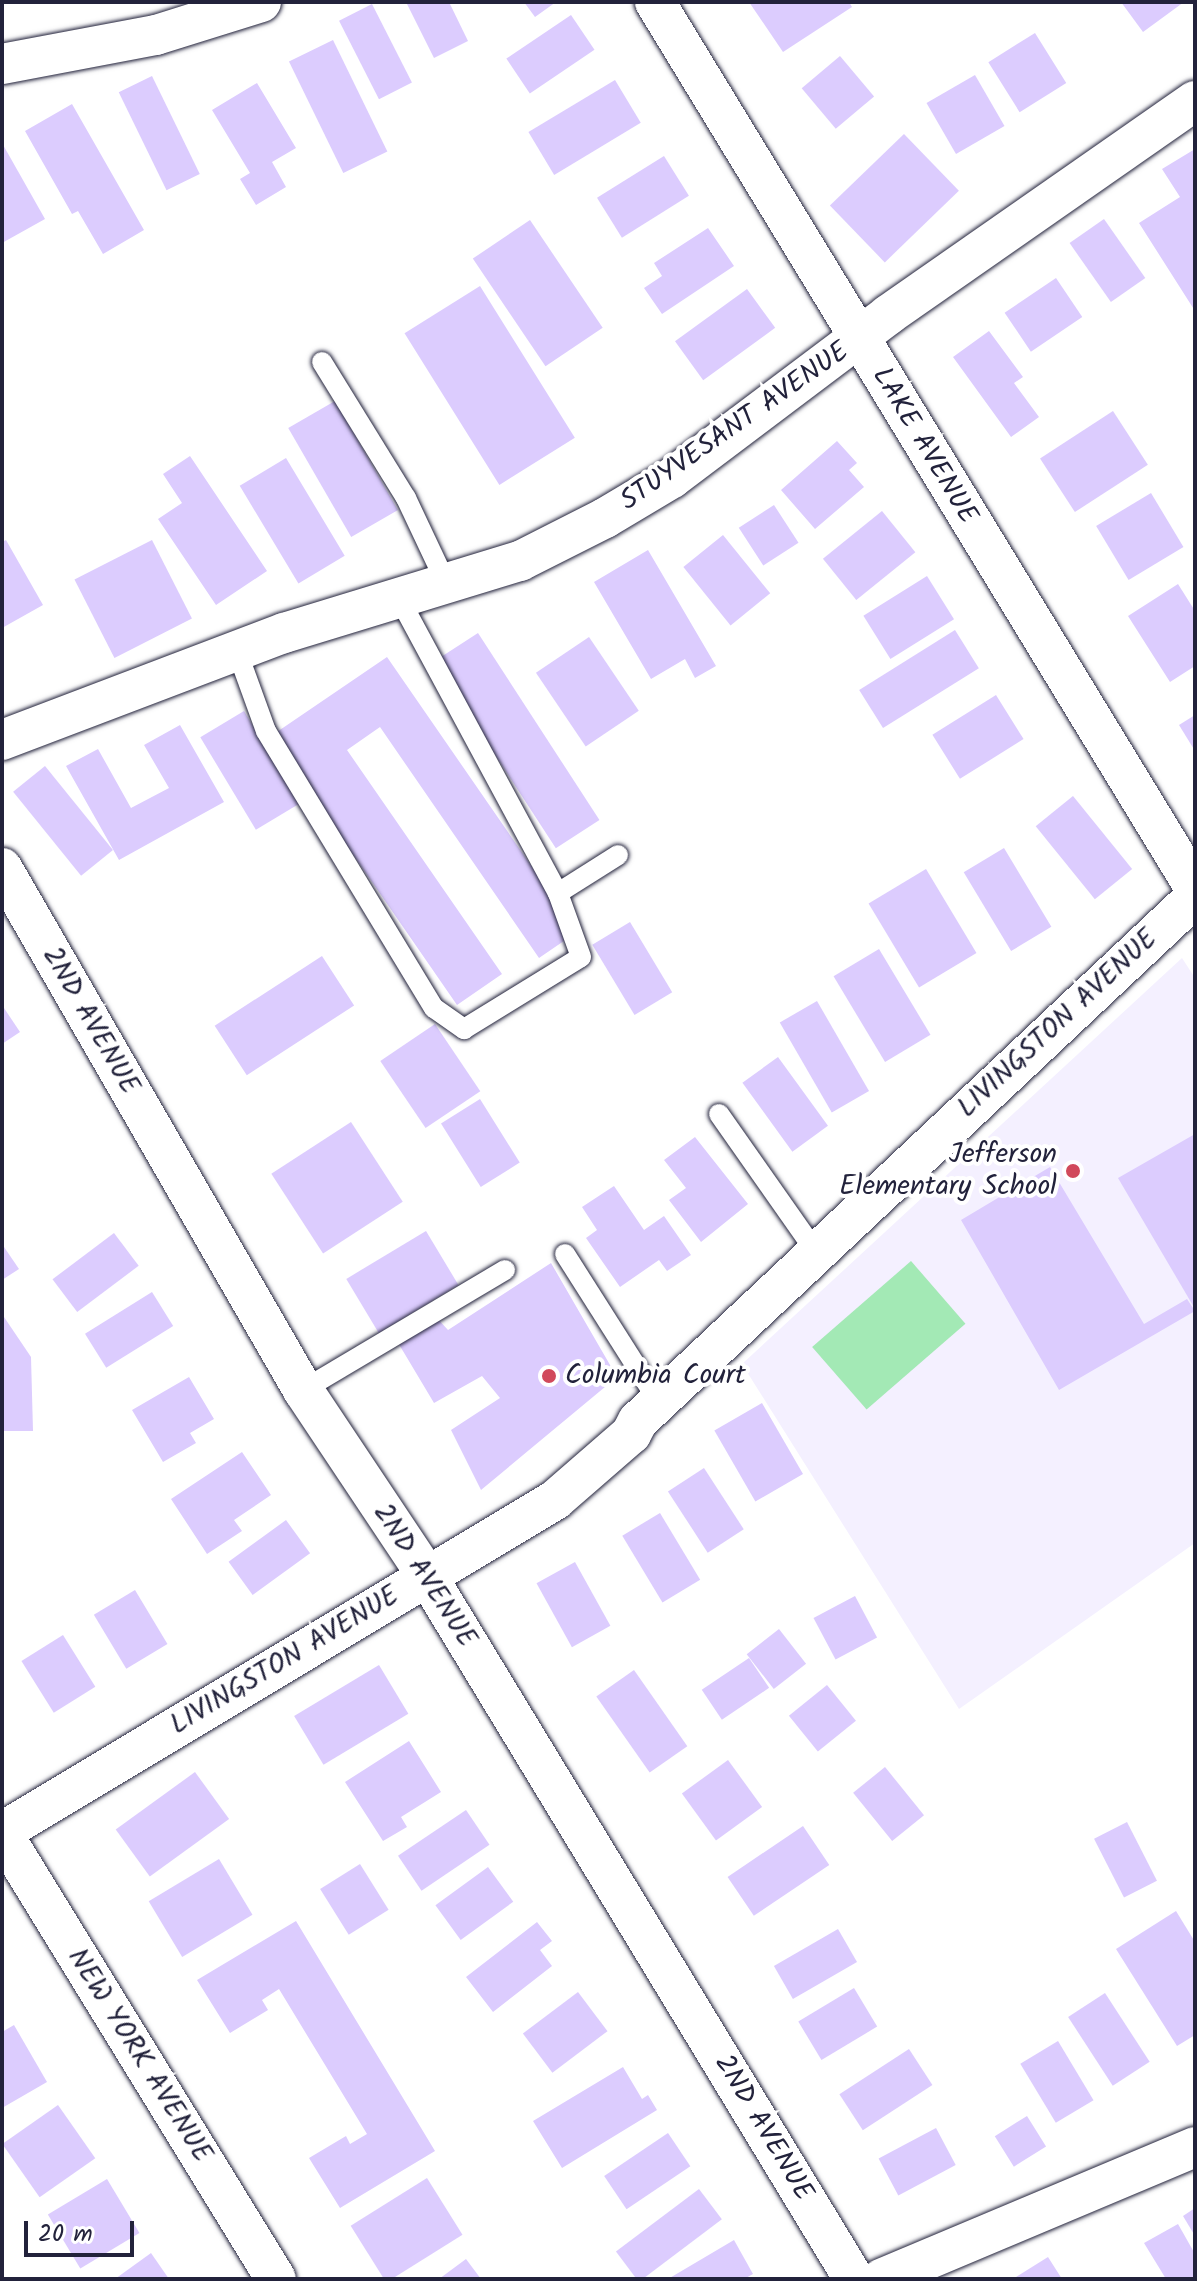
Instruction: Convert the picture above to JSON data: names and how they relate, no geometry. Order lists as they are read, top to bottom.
{
  "streets": {
    "street": [
      "STUYVESANT AVENUE",
      "LAKE AVENUE",
      "2ND AVENUE",
      "LIVINGSTON AVENUE",
      "NEW YORK AVENUE"
    ]
  },
  "crossings": [
    ["STUYVESANT AVENUE", "LAKE AVENUE"],
    ["2ND AVENUE", "LIVINGSTON AVENUE"],
    ["LIVINGSTON AVENUE", "NEW YORK AVENUE"]
  ],
  "places": ["Jefferson Elementary School", "Columbia Court"],
  "scale_bar": "20 m"
}
